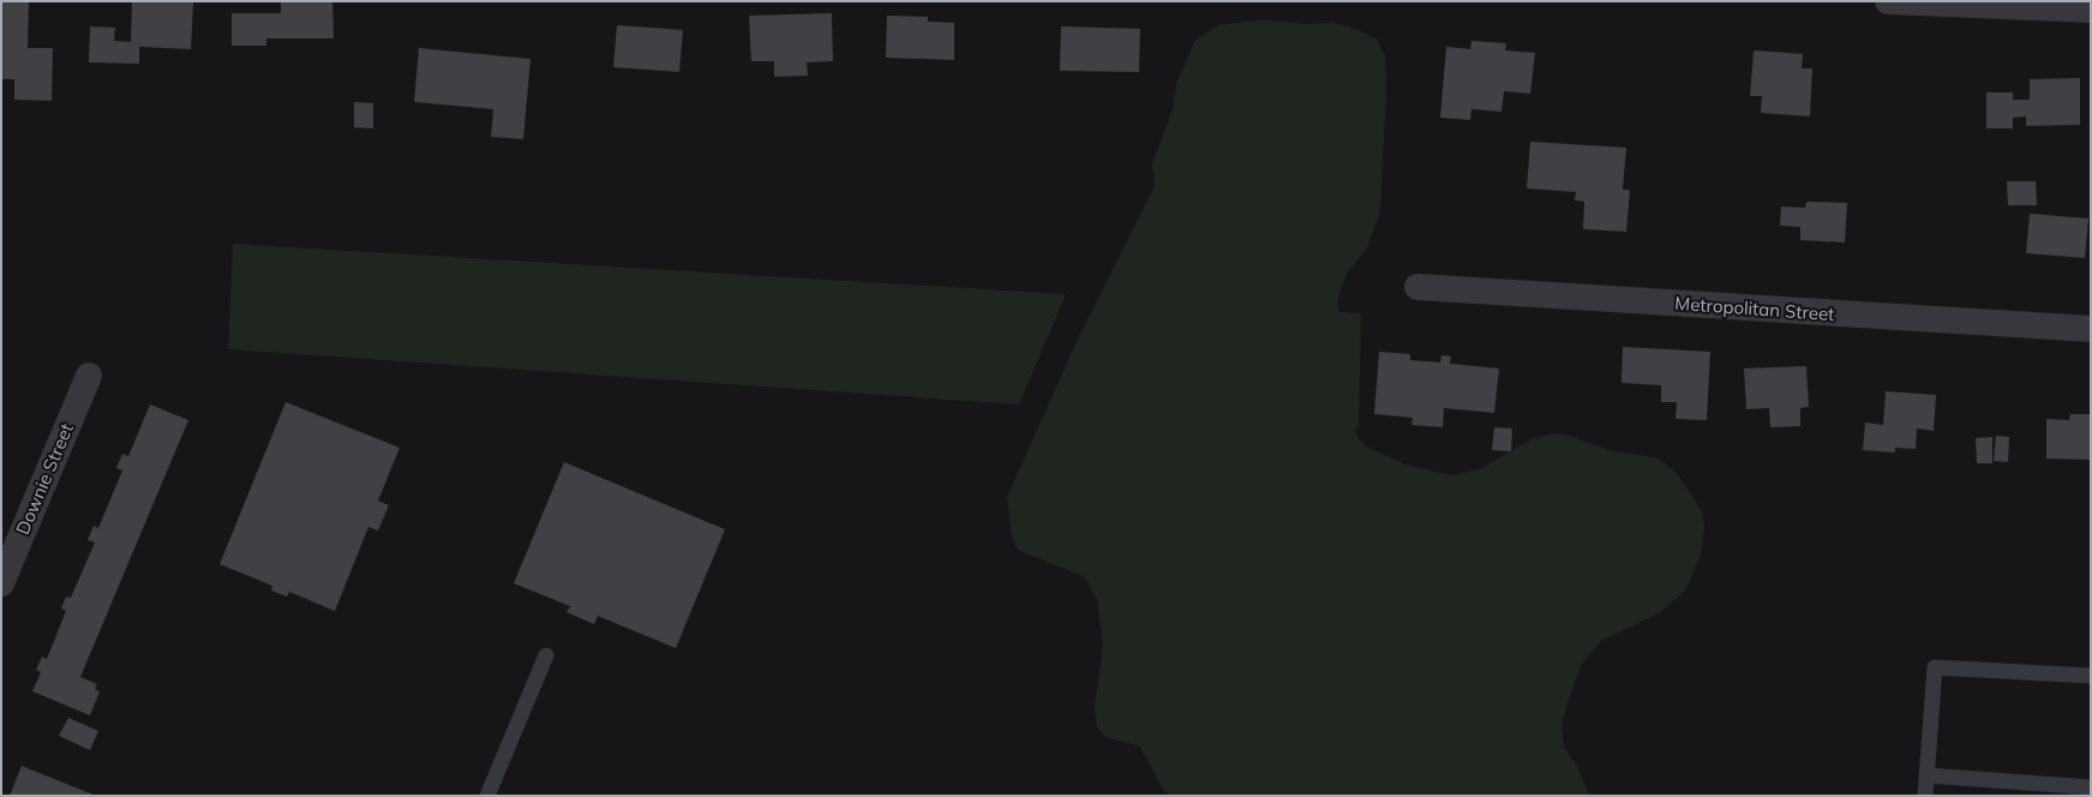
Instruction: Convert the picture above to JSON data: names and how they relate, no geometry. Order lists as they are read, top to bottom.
{
  "streets": {
    "street": ["Metropolitan Street", "Downie Street"]
  }
}
